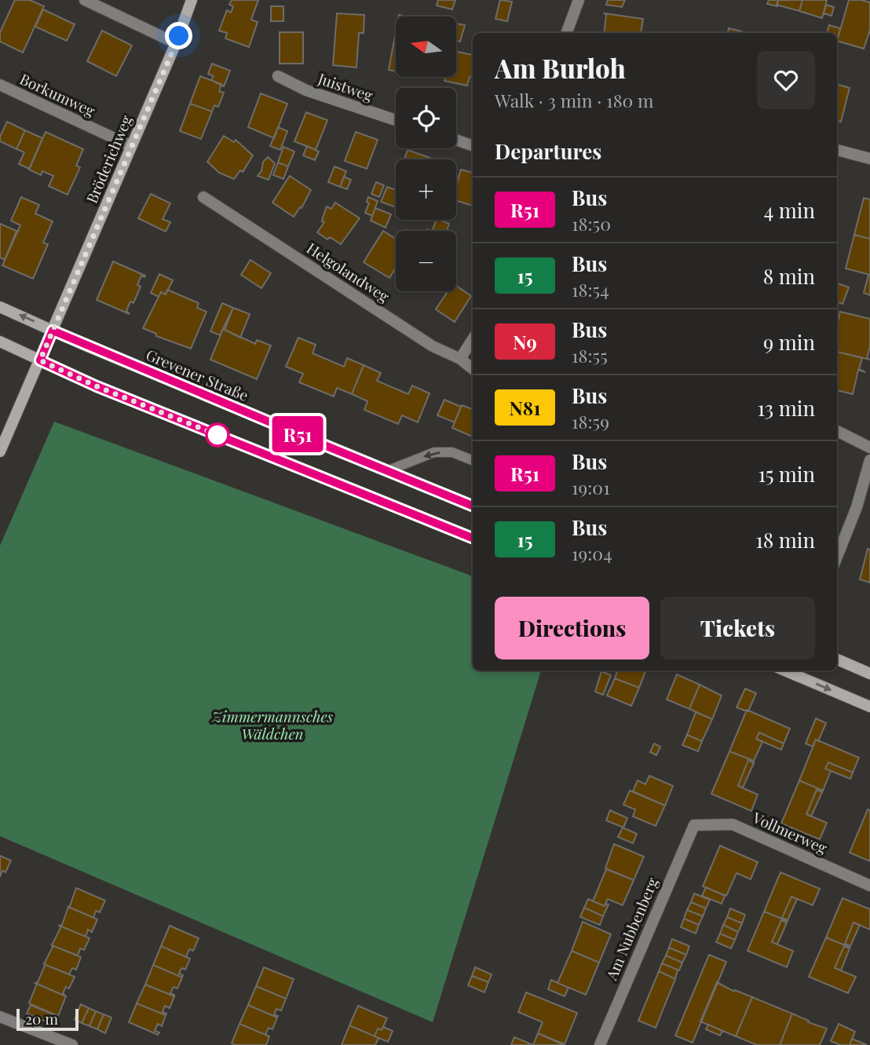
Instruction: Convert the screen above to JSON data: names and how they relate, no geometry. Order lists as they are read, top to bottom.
{
  "streets": {
    "main road": ["Bröderichweg", "Grevener Straße"],
    "street": [
      "Juistweg",
      "Borkumweg",
      "Helgolandweg",
      "Vollmerweg",
      "Am Nubbenberg"
    ]
  },
  "crossings": [
    ["Borkumweg", "Bröderichweg"],
    ["Bröderichweg", "Grevener Straße"],
    ["Vollmerweg", "Am Nubbenberg"]
  ],
  "parks": ["Zimmermannsches Wäldchen"],
  "lines": ["bus line R51"],
  "scale_bar": "20 m",
  "north": "left",
  "page": {
    "on_map": "R51",
    "map_buttons": ["+", "−"],
    "heading": [
      ["Am Burloh", "Walk · 3 min · 180 m"],
      "Departures"
    ],
    "list": [
      {
        "mark": "R51",
        "name": "Bus",
        "note": "18:50",
        "value": "4 min"
      },
      {
        "mark": "15",
        "name": "Bus",
        "note": "18:54",
        "value": "8 min"
      },
      {
        "mark": "N9",
        "name": "Bus",
        "note": "18:55",
        "value": "9 min"
      },
      {
        "mark": "N81",
        "name": "Bus",
        "note": "18:59",
        "value": "13 min"
      },
      {
        "mark": "R51",
        "name": "Bus",
        "note": "19:01",
        "value": "15 min"
      },
      {
        "mark": "15",
        "name": "Bus",
        "note": "19:04",
        "value": "18 min"
      }
    ],
    "buttons": ["Directions", "Tickets"],
    "scale": "20 m"
  }
}
